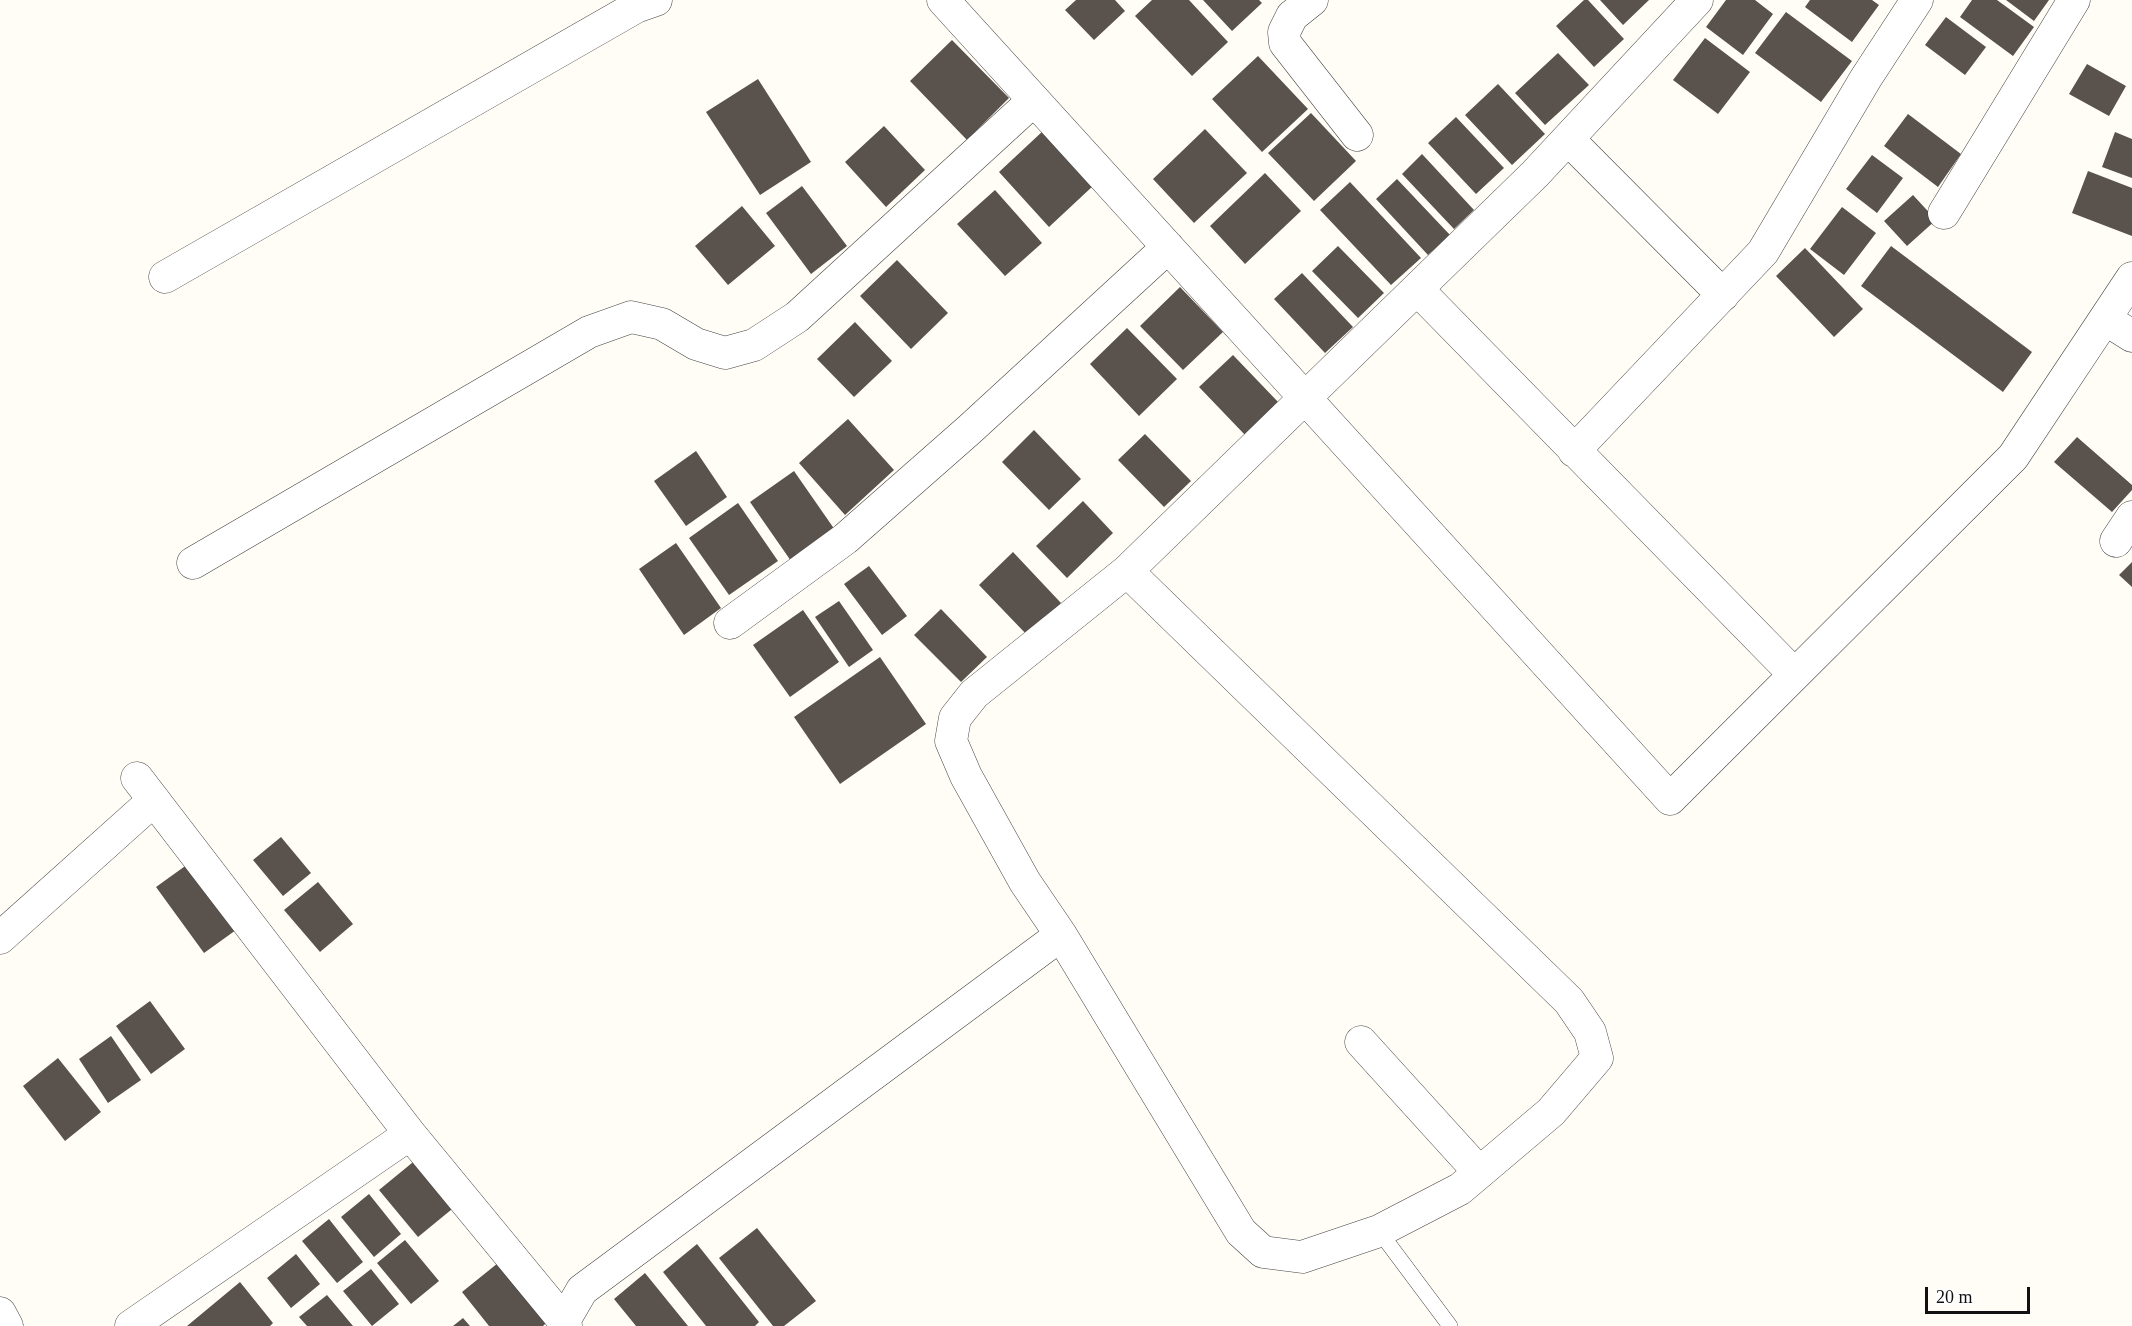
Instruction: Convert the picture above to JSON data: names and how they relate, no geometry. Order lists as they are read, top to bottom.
{
  "scale_bar": "20 m"
}
